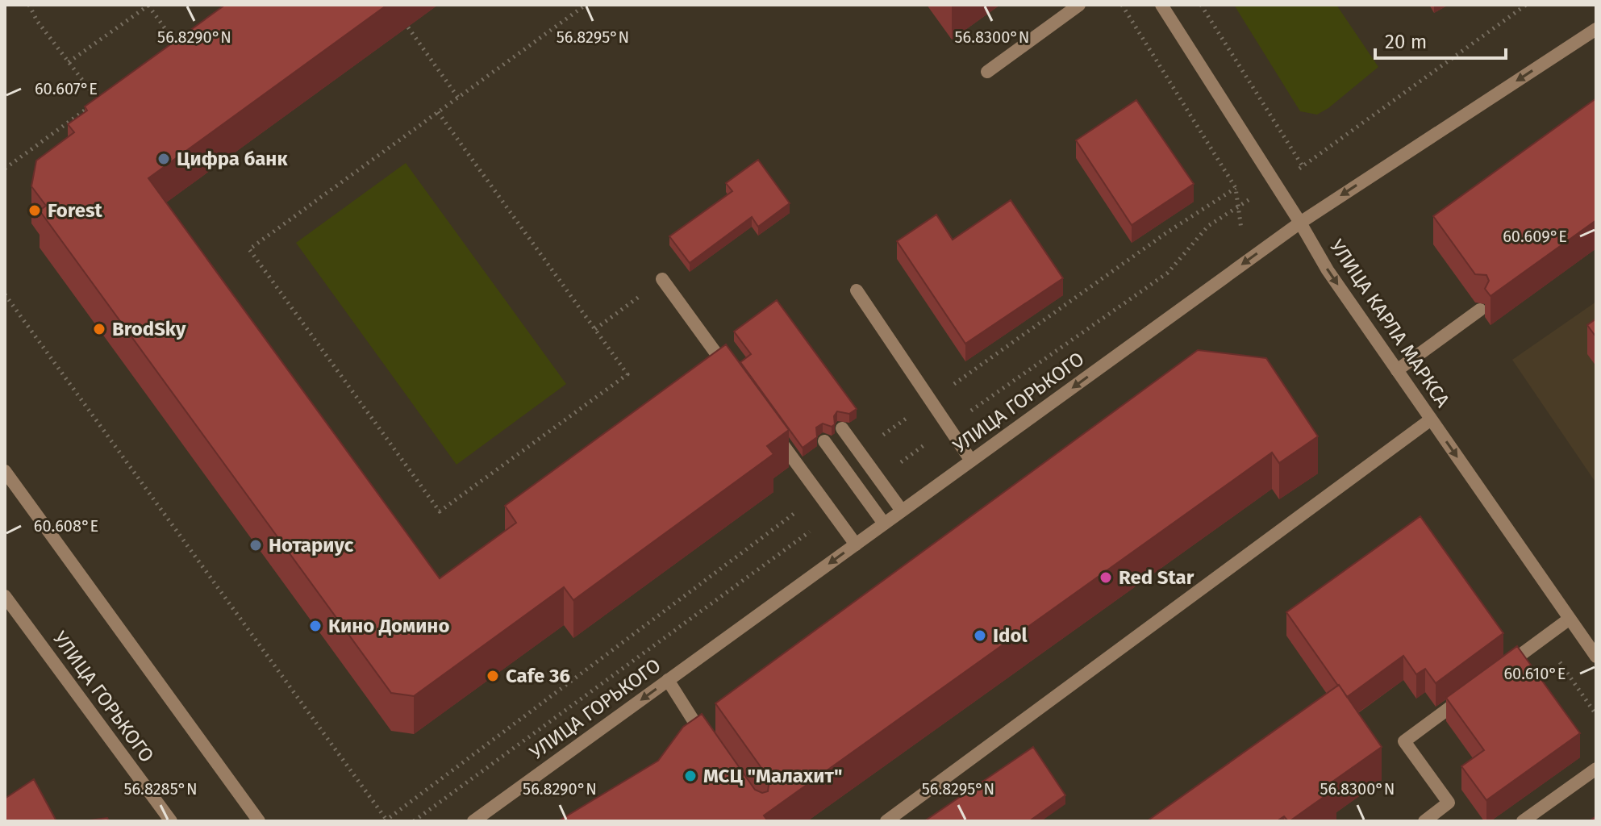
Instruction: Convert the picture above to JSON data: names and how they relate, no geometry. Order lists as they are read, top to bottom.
{
  "streets": {
    "street": ["УЛИЦА КАРЛА МАРКСА", "УЛИЦА ГОРЬКОГО"]
  },
  "crossings": [
    ["УЛИЦА КАРЛА МАРКСА", "УЛИЦА ГОРЬКОГО"]
  ],
  "one_way": ["УЛИЦА КАРЛА МАРКСА", "УЛИЦА ГОРЬКОГО"],
  "places": [
    "Цифра банк",
    "Forest",
    "BrodSky",
    "Нотариус",
    "Red Star",
    "Кино Домино",
    "Idol",
    "Cafe 36",
    "МСЦ \"Малахит\""
  ],
  "scale_bar": "20 m",
  "coordinates": [
    "56.8290°N",
    "56.8295°N",
    "56.8300°N",
    "60.607°E",
    "60.609°E",
    "60.608°E",
    "60.610°E",
    "56.8285°N"
  ]
}
